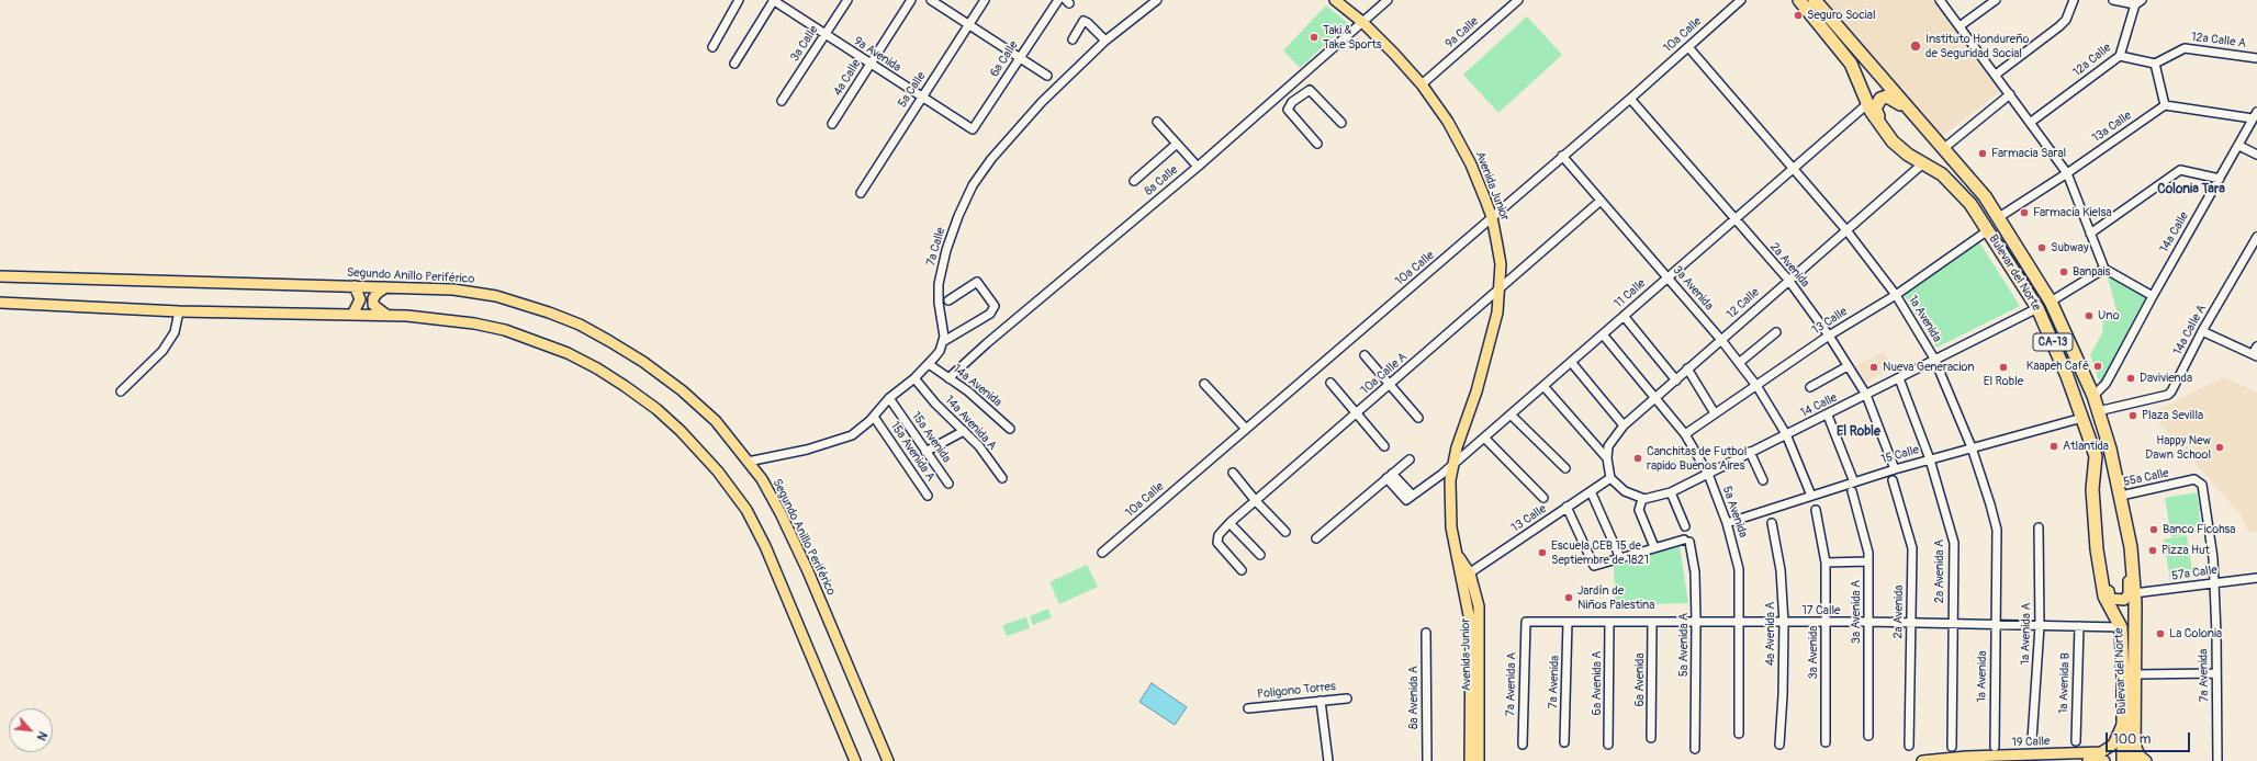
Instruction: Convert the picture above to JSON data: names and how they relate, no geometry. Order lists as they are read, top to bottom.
{
  "streets": {
    "highway": ["Bulevar del Norte", "CA-13"],
    "main road": ["Avenida Junior", "Segundo Anillo Periférico", "19 Calle"],
    "street": [
      "9a Calle",
      "10a Calle",
      "12a Calle A",
      "3a Calle",
      "9a Avenida",
      "6a Calle",
      "12a Calle",
      "4a Calle",
      "5a Calle",
      "13a Calle",
      "8a Calle",
      "14a Calle",
      "7a Calle",
      "2a Avenida",
      "3a Avenida",
      "11 Calle",
      "12 Calle",
      "1a Avenida",
      "13 Calle",
      "14a Calle A",
      "10a Calle A",
      "14a Avenida",
      "14 Calle",
      "14a Avenida A",
      "15a Avenida",
      "15a Avenida A",
      "15 Calle",
      "55a Calle",
      "5a Avenida",
      "2a Avenida A",
      "57a Calle",
      "17 Calle",
      "3a Avenida A",
      "4a Avenida A",
      "1a Avenida A",
      "5a Avenida A",
      "7a Avenida",
      "6a Avenida",
      "6a Avenida A",
      "1a Avenida B",
      "7a Avenida A",
      "Poligono Torres",
      "8a Avenida A"
    ]
  },
  "crossings": [
    ["9a Calle", "Avenida Junior"],
    ["10a Calle", "Avenida Junior"],
    ["10a Calle", "2a Avenida"],
    ["10a Calle", "3a Avenida"],
    ["10a Calle", "1a Avenida"],
    ["3a Calle", "9a Avenida"],
    ["9a Avenida", "6a Calle"],
    ["9a Avenida", "4a Calle"],
    ["9a Avenida", "5a Calle"],
    ["13a Calle", "Bulevar del Norte"],
    ["8a Calle", "Avenida Junior"],
    ["8a Calle", "14a Avenida"],
    ["Avenida Junior", "11 Calle"],
    ["Avenida Junior", "13 Calle"],
    ["Avenida Junior", "10a Calle A"],
    ["14a Calle", "Bulevar del Norte"],
    ["2a Avenida", "11 Calle"],
    ["2a Avenida", "12 Calle"],
    ["2a Avenida", "13 Calle"],
    ["2a Avenida", "14 Calle"],
    ["2a Avenida", "15 Calle"],
    ["2a Avenida", "17 Calle"],
    ["Bulevar del Norte", "11 Calle"],
    ["Bulevar del Norte", "12 Calle"],
    ["Bulevar del Norte", "13 Calle"],
    ["Bulevar del Norte", "14a Calle A"],
    ["Bulevar del Norte", "14 Calle"],
    ["Bulevar del Norte", "15 Calle"],
    ["Bulevar del Norte", "55a Calle"],
    ["Bulevar del Norte", "57a Calle"],
    ["Bulevar del Norte", "17 Calle"],
    ["Bulevar del Norte", "19 Calle"],
    ["3a Avenida", "11 Calle"],
    ["3a Avenida", "12 Calle"],
    ["3a Avenida", "13 Calle"],
    ["3a Avenida", "10a Calle A"],
    ["3a Avenida", "14 Calle"],
    ["3a Avenida", "15 Calle"],
    ["3a Avenida", "17 Calle"],
    ["11 Calle", "1a Avenida"],
    ["11 Calle", "5a Avenida"],
    ["12 Calle", "1a Avenida"],
    ["12 Calle", "13 Calle"],
    ["12 Calle", "5a Avenida"],
    ["1a Avenida", "13 Calle"],
    ["1a Avenida", "14 Calle"],
    ["1a Avenida", "15 Calle"],
    ["1a Avenida", "17 Calle"],
    ["13 Calle", "5a Avenida"],
    ["14 Calle", "5a Avenida"],
    ["14 Calle", "2a Avenida A"],
    ["15 Calle", "5a Avenida"],
    ["15 Calle", "2a Avenida A"],
    ["55a Calle", "7a Avenida"],
    ["5a Avenida", "17 Calle"],
    ["2a Avenida A", "17 Calle"],
    ["57a Calle", "7a Avenida"],
    ["17 Calle", "3a Avenida A"],
    ["17 Calle", "4a Avenida A"],
    ["17 Calle", "1a Avenida A"],
    ["17 Calle", "5a Avenida A"],
    ["17 Calle", "7a Avenida"],
    ["17 Calle", "6a Avenida"],
    ["17 Calle", "6a Avenida A"],
    ["17 Calle", "1a Avenida B"],
    ["17 Calle", "7a Avenida A"]
  ],
  "districts": ["Colonia Tara", "El Roble"],
  "places": [
    "Seguro Social",
    "Taki & Take Sports",
    "Instituto Hondureño de Seguridad Social",
    "Farmacia Saral",
    "Farmacia Kielsa",
    "Subway",
    "Banpais",
    "Uno",
    "Kaapeh Café",
    "Nueva Generacion",
    "El Roble",
    "Davivienda",
    "Plaza Sevilla",
    "Atlantida",
    "Happy New Dawn School",
    "Canchitas de Futbol rapido Buenos Aires",
    "Banco Ficohsa",
    "Pizza Hut",
    "Escuela CEB 15 de Septiembre de 1821",
    "Jardín de Niños Palestina",
    "La Colonia"
  ],
  "scale_bar": "100 m",
  "north": "bottom right"
}
